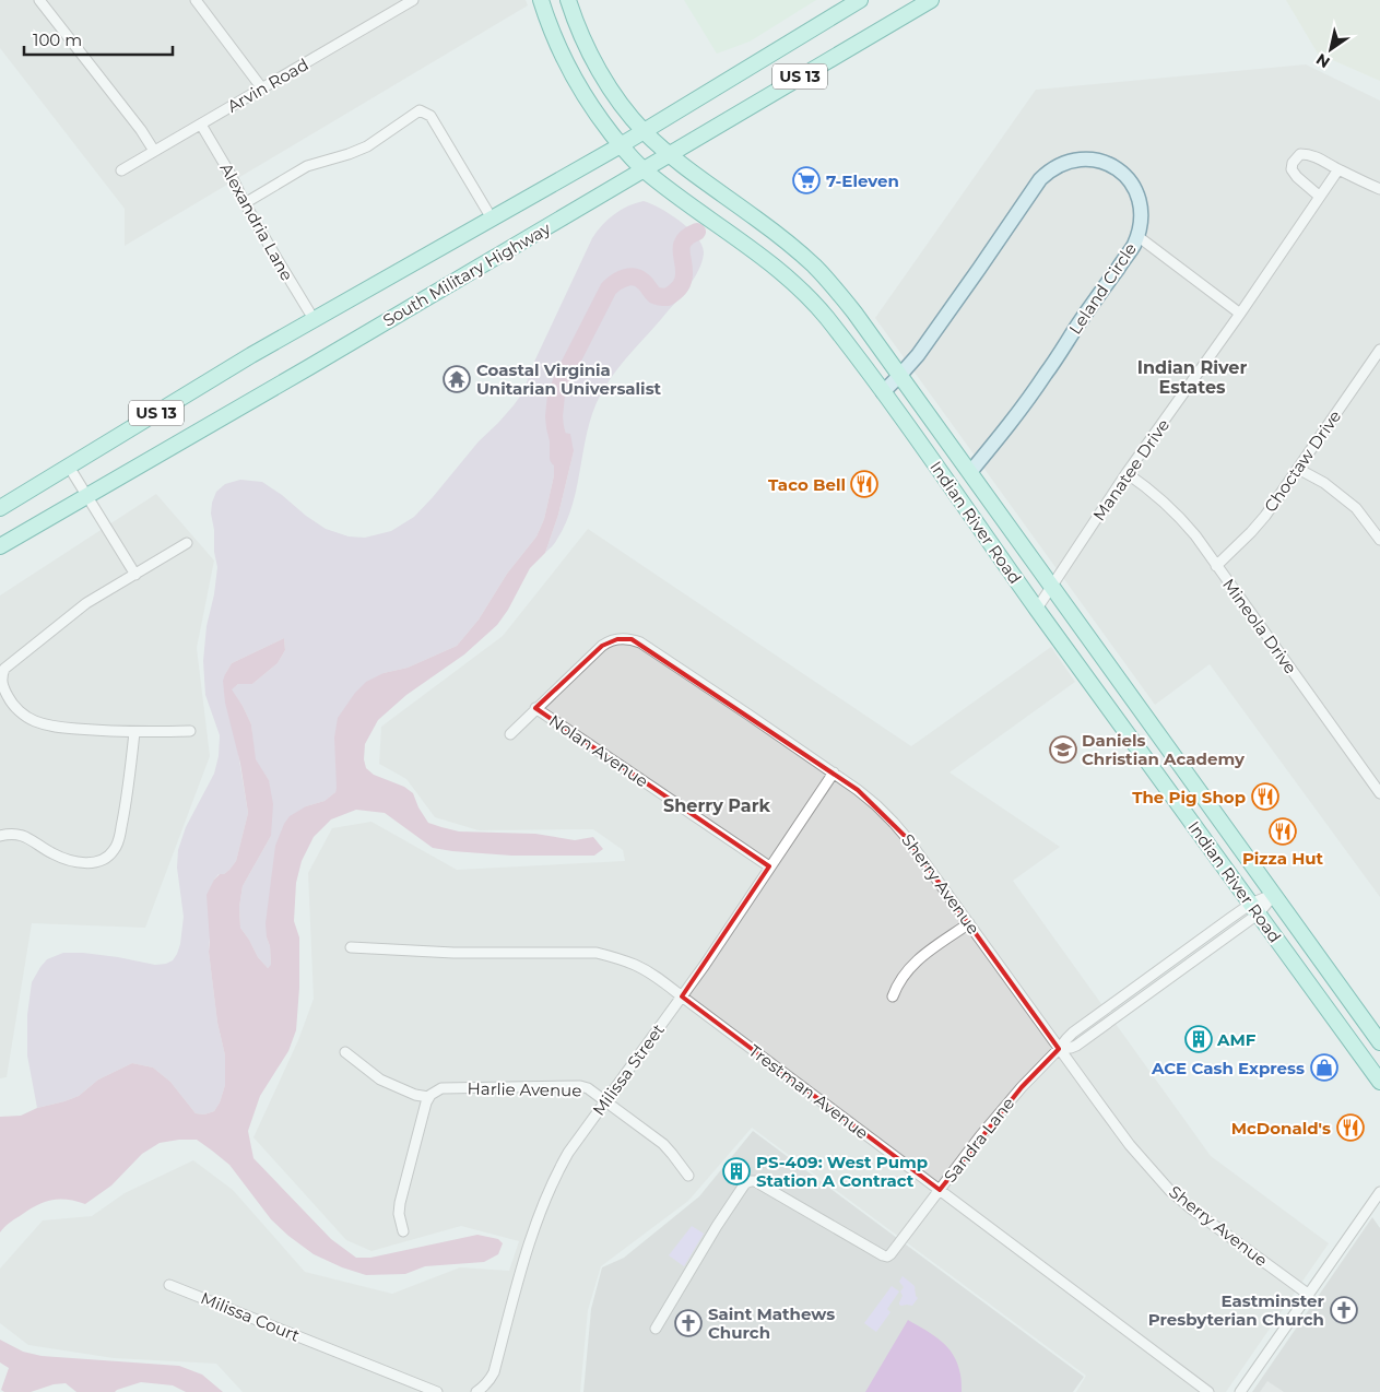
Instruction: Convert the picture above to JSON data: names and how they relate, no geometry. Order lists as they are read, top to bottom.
{
  "streets": {
    "main road": ["US 13", "South Military Highway", "Indian River Road"],
    "street": [
      "Arvin Road",
      "Alexandria Lane",
      "Leland Circle",
      "Choctaw Drive",
      "Manatee Drive",
      "Mineola Drive",
      "Nolan Avenue",
      "Sherry Avenue",
      "Milissa Street",
      "Harlie Avenue",
      "Trestman Avenue",
      "Sandra Lane",
      "Milissa Court"
    ]
  },
  "crossings": [
    ["US 13", "Alexandria Lane"],
    ["US 13", "Indian River Road"],
    ["Arvin Road", "Alexandria Lane"],
    ["South Military Highway", "Indian River Road"],
    ["Leland Circle", "Indian River Road"],
    ["Choctaw Drive", "Mineola Drive"],
    ["Manatee Drive", "Indian River Road"],
    ["Manatee Drive", "Mineola Drive"],
    ["Indian River Road", "Sandra Lane"],
    ["Nolan Avenue", "Sherry Avenue"],
    ["Nolan Avenue", "Milissa Street"],
    ["Sherry Avenue", "Milissa Street"],
    ["Sherry Avenue", "Sandra Lane"],
    ["Milissa Street", "Harlie Avenue"],
    ["Milissa Street", "Trestman Avenue"],
    ["Trestman Avenue", "Sandra Lane"]
  ],
  "districts": ["Indian River Estates", "Sherry Park"],
  "places": {
    "supermarket": ["7-Eleven"],
    "temple": ["Coastal Virginia Unitarian Universalist"],
    "restaurant": [
      "Taco Bell",
      "The Pig Shop",
      "Pizza Hut",
      "McDonald's"
    ],
    "school or university": ["Daniels Christian Academy"],
    "building": ["AMF", "PS-409: West Pump Station A Contract"],
    "shop": ["ACE Cash Express"],
    "church": ["Eastminster Presbyterian Church", "Saint Mathews Church"]
  },
  "scale_bar": "100 m",
  "north": "bottom left"
}
